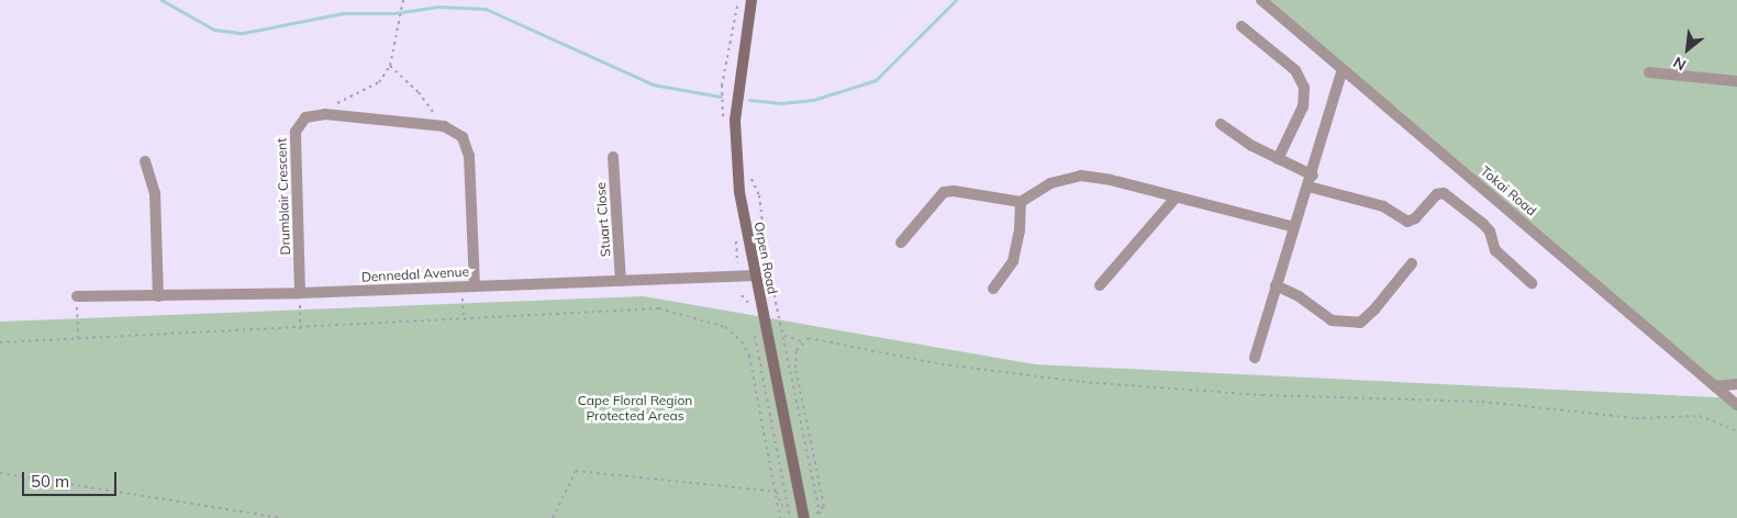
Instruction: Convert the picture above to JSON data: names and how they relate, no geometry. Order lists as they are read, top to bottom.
{
  "streets": {
    "main road": ["Orpen Road"],
    "street": [
      "Tokai Road",
      "Drumblair Crescent",
      "Stuart Close",
      "Dennedal Avenue"
    ]
  },
  "crossings": [
    ["Drumblair Crescent", "Dennedal Avenue"],
    ["Stuart Close", "Dennedal Avenue"],
    ["Orpen Road", "Dennedal Avenue"]
  ],
  "parks": ["Cape Floral Region Protected Areas"],
  "scale_bar": "50 m",
  "north": "bottom left"
}
